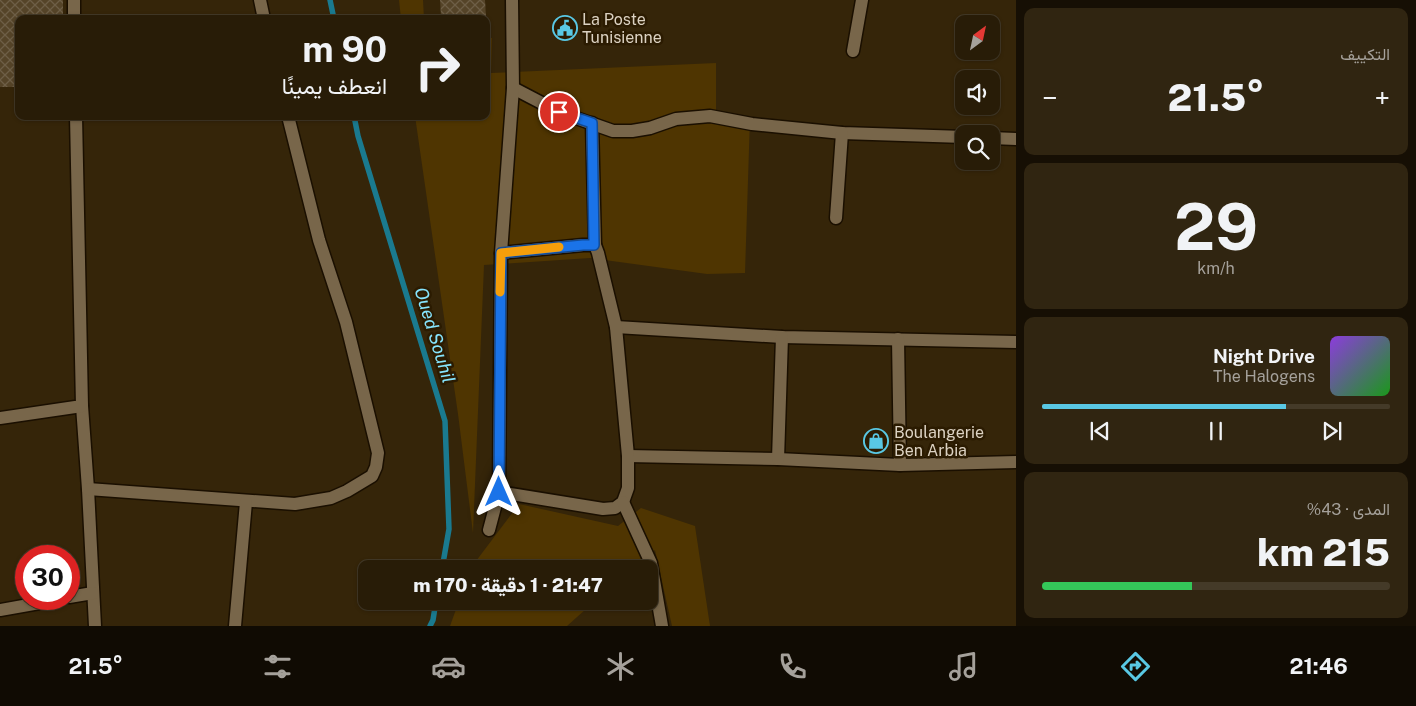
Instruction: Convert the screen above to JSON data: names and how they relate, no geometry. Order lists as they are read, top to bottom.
{
  "water": ["Oued Souhil"],
  "places": {
    "public building": ["La Poste Tunisienne"],
    "shop": ["Boulangerie Ben Arbia"]
  },
  "north": "top right",
  "page": {
    "tile": [
      "التكييف",
      ["29", "km/h"],
      ["المدى · 43%", "215 km"]
    ],
    "turn": ["90 m", "انعطف يمينًا"],
    "heat": ["−", "21.5°", "+"],
    "song": ["Night Drive", "The Halogens"],
    "limit": "30",
    "trip": "21:47 · 1 دقيقة · 170 m",
    "tabs": ["21:46", "21.5°"]
  }
}
